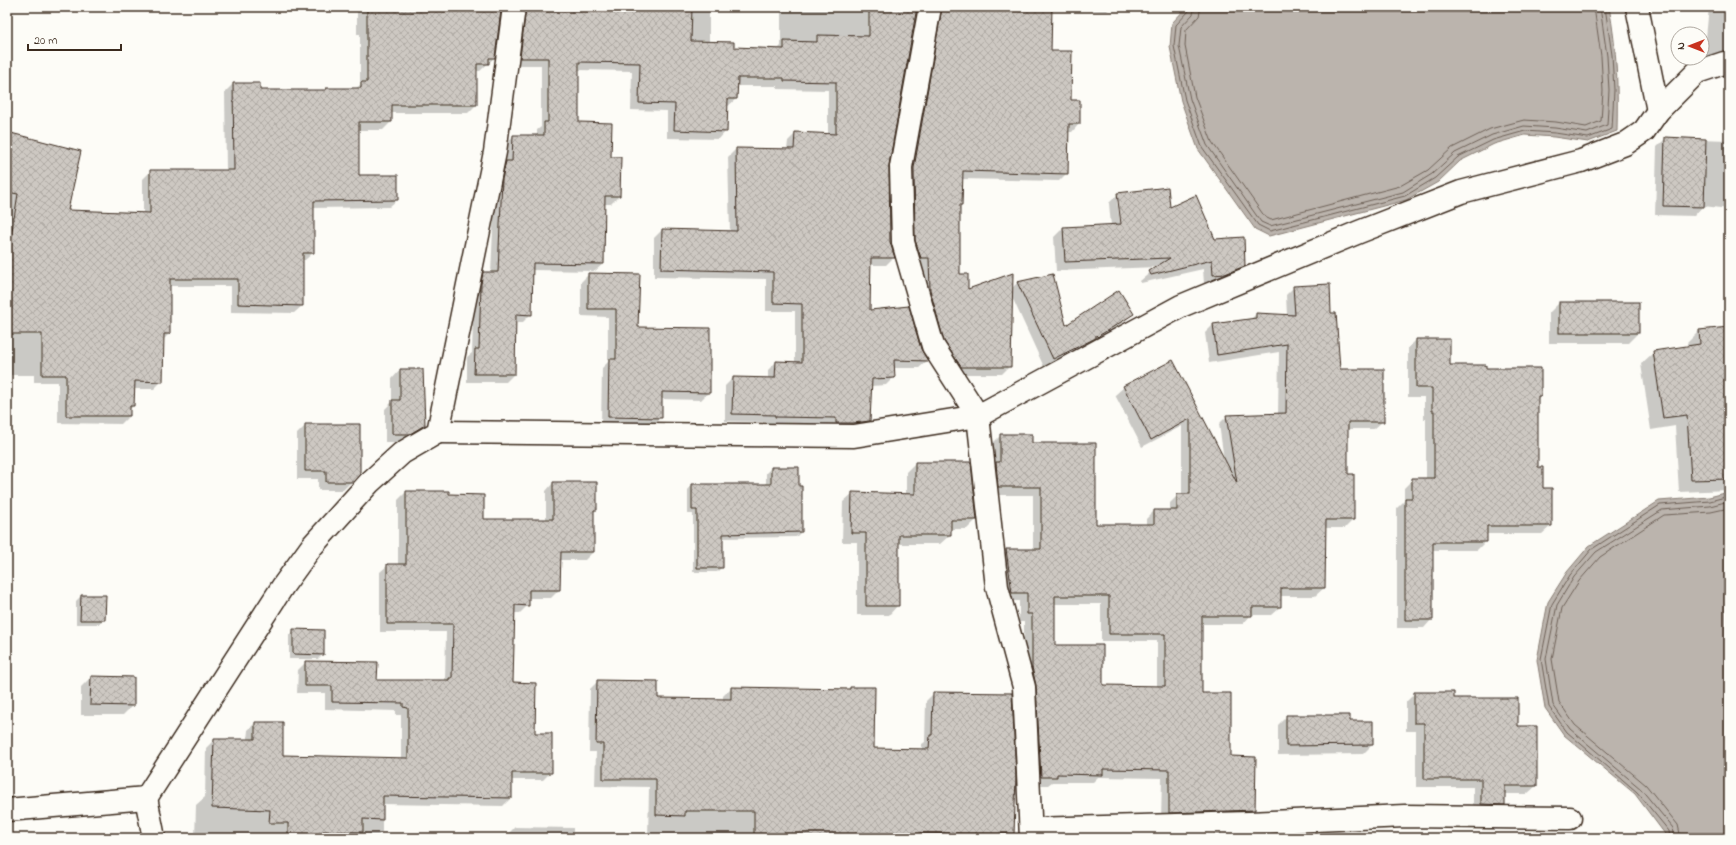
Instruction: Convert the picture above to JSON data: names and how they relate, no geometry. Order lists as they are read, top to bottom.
{
  "scale_bar": "20 m",
  "north": "left"
}
